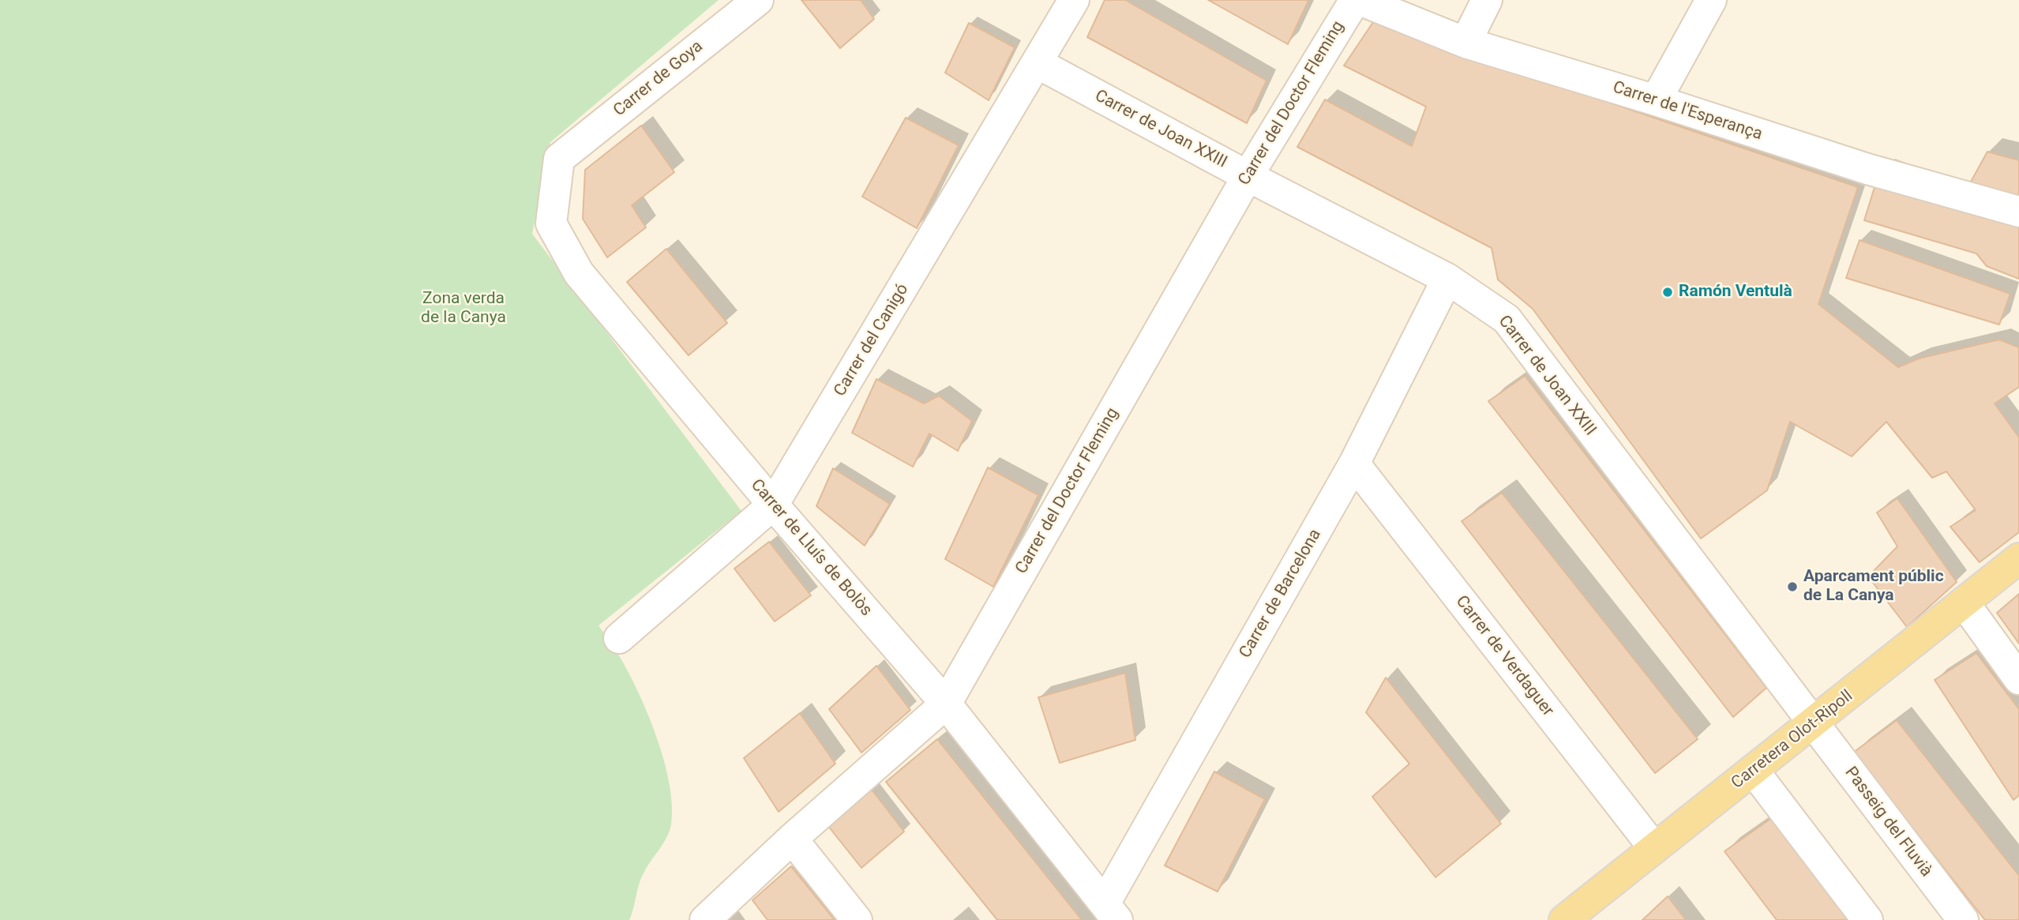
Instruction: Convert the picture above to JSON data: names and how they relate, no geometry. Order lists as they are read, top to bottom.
{
  "streets": {
    "main road": ["Carretera Olot-Ripoll"],
    "street": [
      "Carrer de Goya",
      "Carrer del Doctor Fleming",
      "Carrer de l'Esperança",
      "Carrer de Joan XXIII",
      "Carrer del Canigó",
      "Carrer de Lluís de Bolòs",
      "Carrer de Barcelona",
      "Carrer de Verdaguer",
      "Passeig del Fluvià"
    ]
  },
  "crossings": [
    ["Carrer de Goya", "Carrer de Lluís de Bolòs"],
    ["Carrer del Doctor Fleming", "Carrer de Joan XXIII"],
    ["Carrer del Doctor Fleming", "Carrer de Lluís de Bolòs"],
    ["Carrer de Joan XXIII", "Carrer del Canigó"],
    ["Carrer de Joan XXIII", "Carrer de Barcelona"],
    ["Carrer de Joan XXIII", "Carretera Olot-Ripoll"],
    ["Carrer de Joan XXIII", "Passeig del Fluvià"],
    ["Carrer del Canigó", "Carrer de Lluís de Bolòs"],
    ["Carrer de Lluís de Bolòs", "Carrer de Barcelona"],
    ["Carrer de Barcelona", "Carrer de Verdaguer"],
    ["Carrer de Verdaguer", "Carretera Olot-Ripoll"],
    ["Carretera Olot-Ripoll", "Passeig del Fluvià"]
  ],
  "parks": ["Zona verda de la Canya"],
  "places": ["Ramón Ventulà", "Aparcament públic de La Canya"]
}
